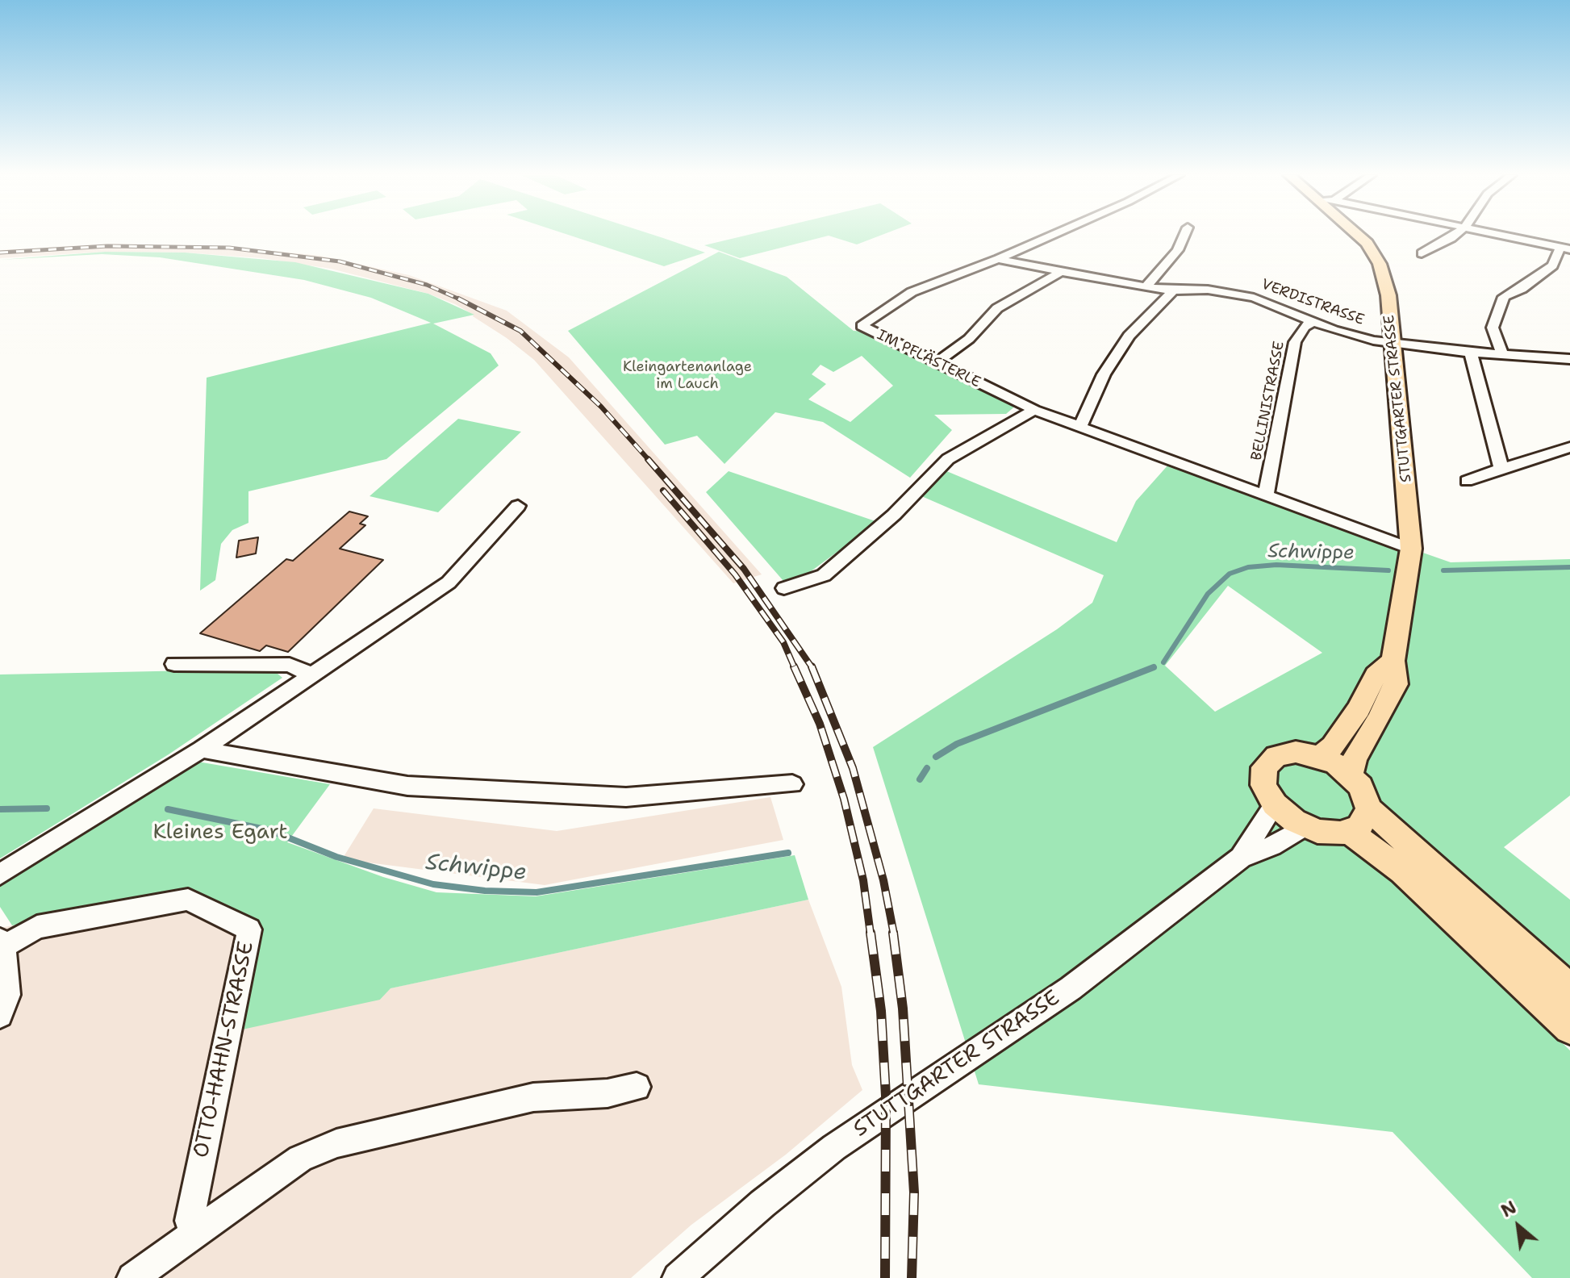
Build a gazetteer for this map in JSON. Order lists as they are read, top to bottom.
{
  "streets": {
    "main road": ["STUTTGARTER STRASSE"],
    "street": [
      "VERDISTRASSE",
      "IM PFLÄSTERLE",
      "BELLINISTRASSE",
      "OTTO-HAHN-STRASSE"
    ]
  },
  "crossings": [
    ["VERDISTRASSE", "IM PFLÄSTERLE"],
    ["VERDISTRASSE", "STUTTGARTER STRASSE"],
    ["VERDISTRASSE", "BELLINISTRASSE"],
    ["IM PFLÄSTERLE", "STUTTGARTER STRASSE"],
    ["IM PFLÄSTERLE", "BELLINISTRASSE"]
  ],
  "water": ["Schwippe"],
  "parks": ["Kleingartenanlage im Lauch", "Kleines Egart"],
  "north": "top left"
}
